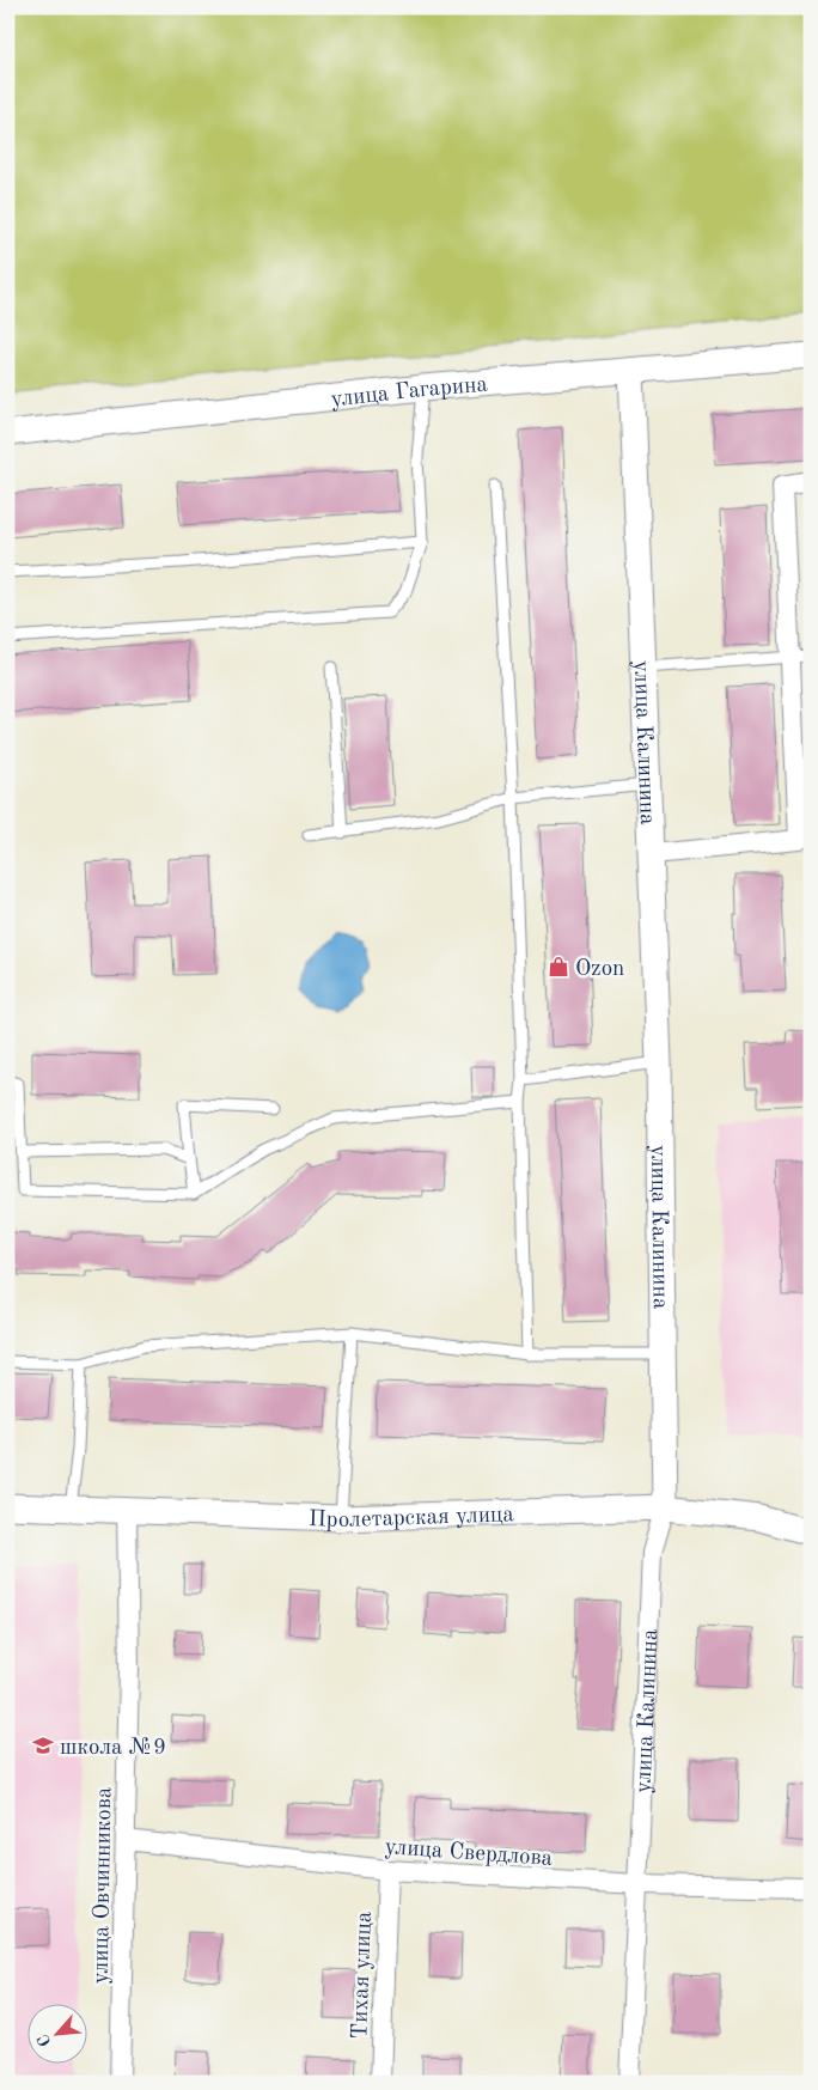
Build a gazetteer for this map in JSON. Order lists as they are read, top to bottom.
{
  "streets": {
    "street": [
      "улица Гагарина",
      "улица Калинина",
      "Пролетарская улица",
      "улица Свердлова",
      "улица Овчинникова",
      "Тихая улица"
    ]
  },
  "crossings": [
    ["улица Гагарина", "улица Калинина"],
    ["улица Калинина", "Пролетарская улица"],
    ["улица Калинина", "улица Свердлова"],
    ["Пролетарская улица", "улица Овчинникова"],
    ["улица Свердлова", "улица Овчинникова"],
    ["улица Свердлова", "Тихая улица"]
  ],
  "places": {
    "shop": ["Ozon"],
    "school or university": ["школа №9"]
  },
  "north": "bottom left"
}
